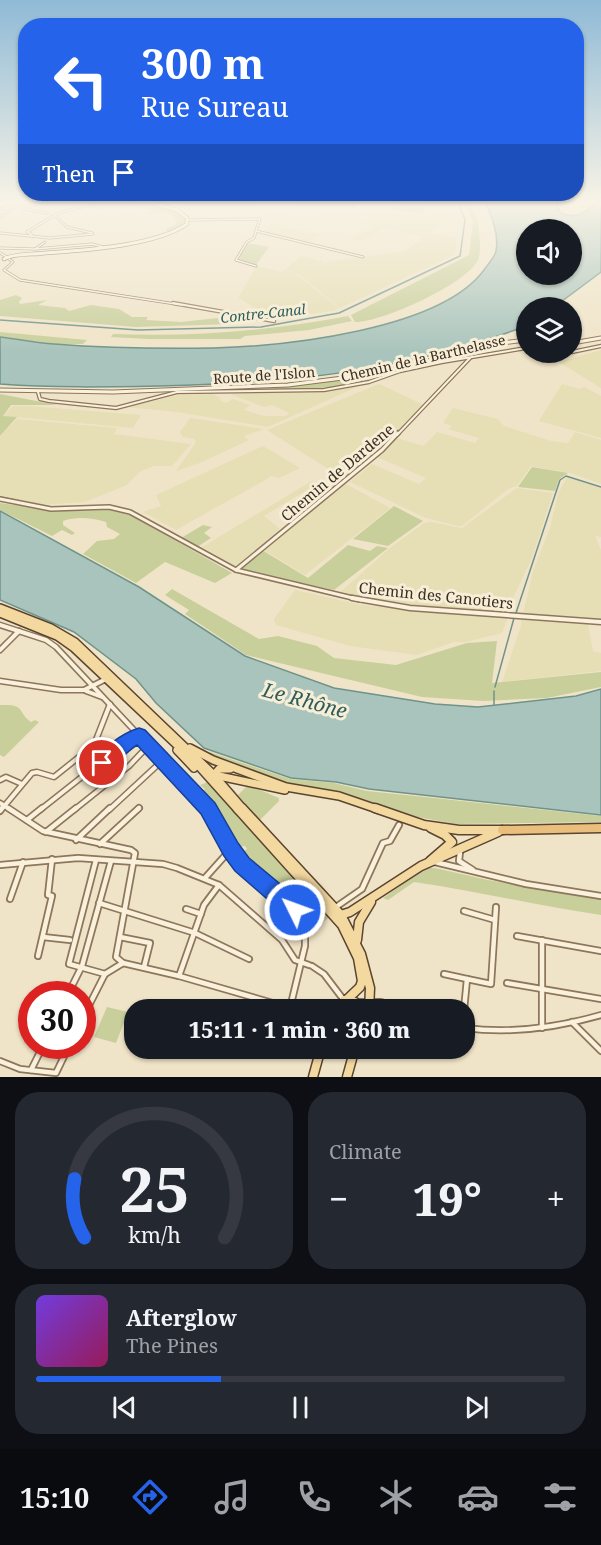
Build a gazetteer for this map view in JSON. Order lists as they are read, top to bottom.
{
  "streets": {
    "street": [
      "Chemin de la Barthelasse",
      "Route de l'Islon",
      "Chemin de Dardene",
      "Chemin des Canotiers"
    ]
  },
  "crossings": [
    ["Chemin de la Barthelasse", "Route de l'Islon"],
    ["Chemin de la Barthelasse", "Chemin de Dardene"],
    ["Chemin de Dardene", "Chemin des Canotiers"]
  ],
  "water": ["Contre-Canal", "Le Rhône"],
  "page": {
    "turn": ["300 m", "Rue Sureau"],
    "then": "Then",
    "limit": "30",
    "trip": "15:11 · 1 min · 360 m",
    "tile": "Climate",
    "heat": ["−", "19°", "+"],
    "song": ["Afterglow", "The Pines"],
    "tabs": "15:10",
    "gauge": ["25", "km/h"]
  }
}
